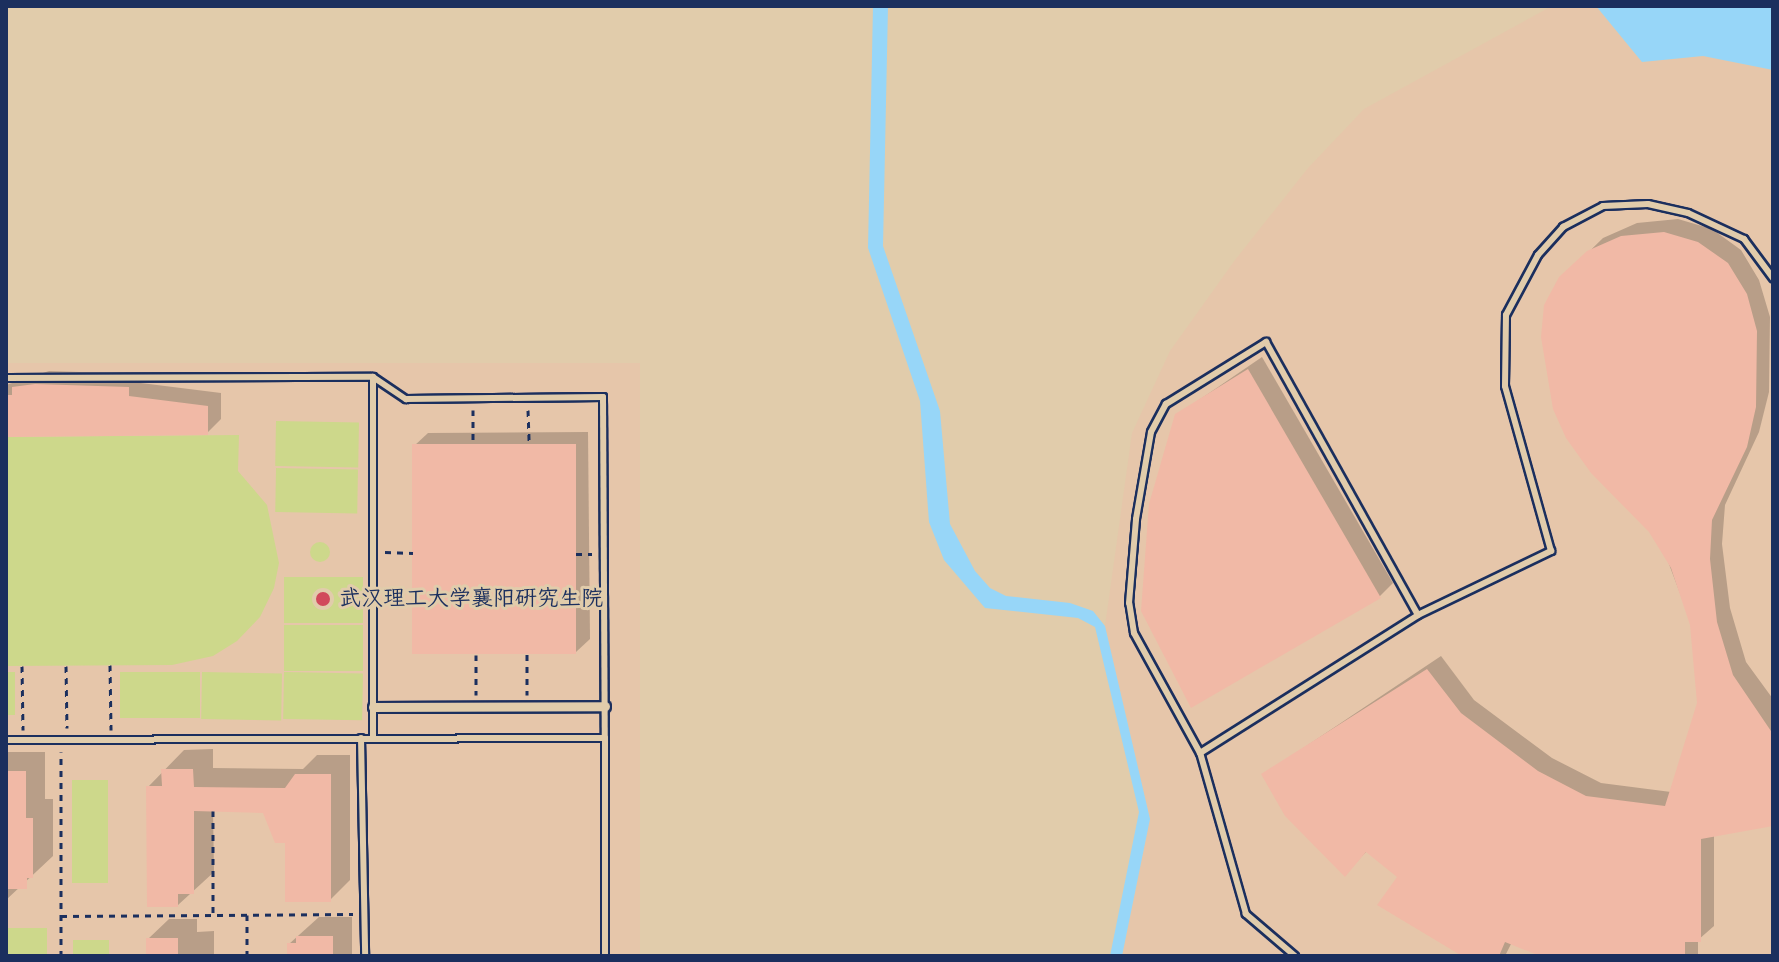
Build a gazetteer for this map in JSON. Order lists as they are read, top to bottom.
{
  "places": ["武汉理工大学襄阳研究生院"]
}
